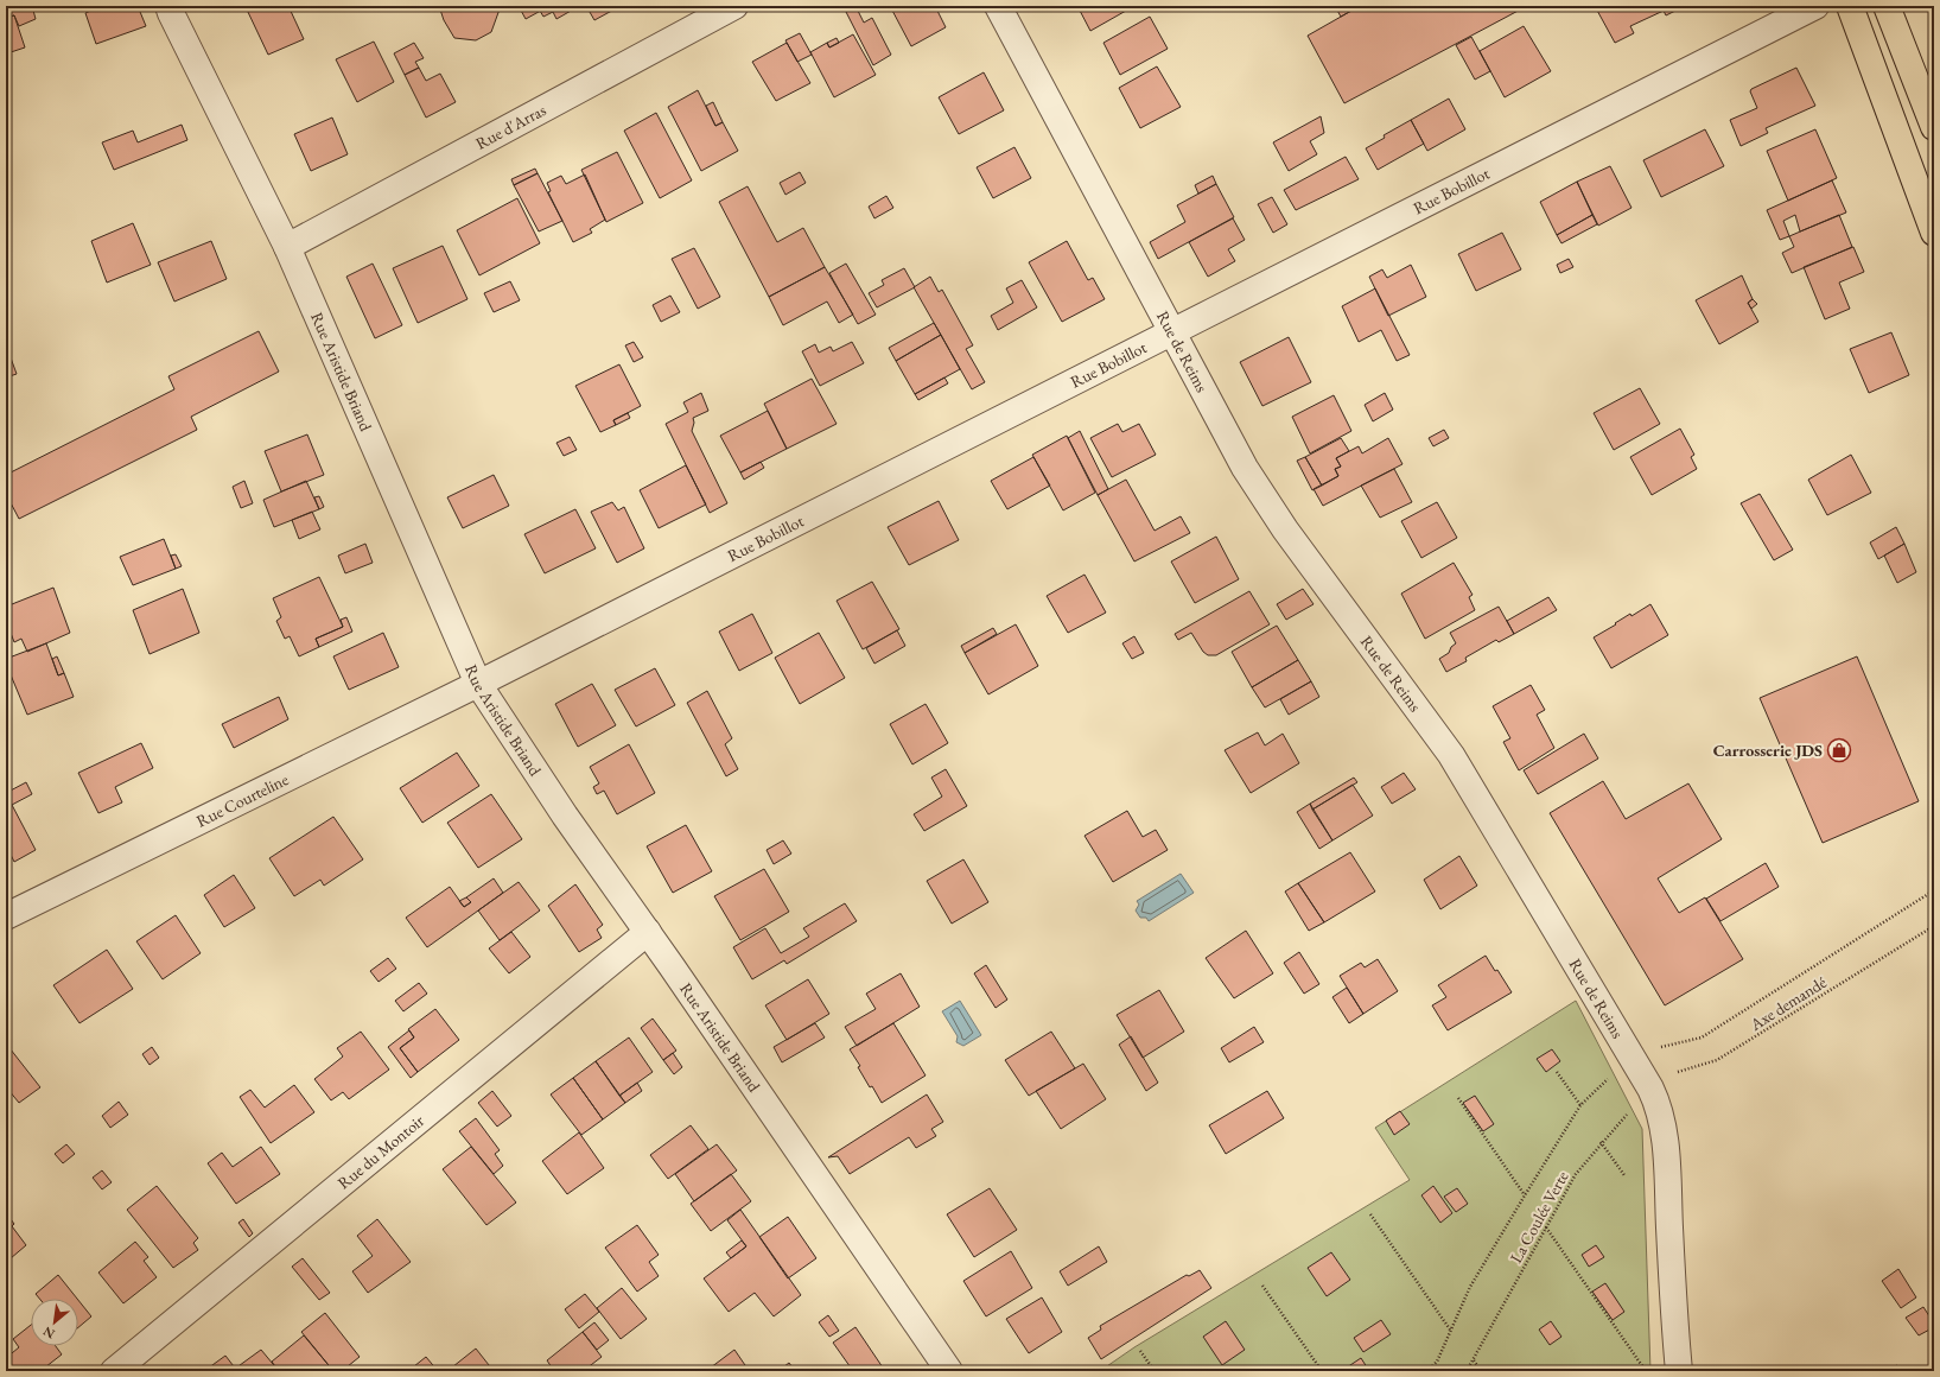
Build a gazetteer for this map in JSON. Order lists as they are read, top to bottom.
{
  "streets": {
    "street": [
      "Rue d'Arras",
      "Rue Bobillot",
      "Rue de Reims",
      "Rue Aristide Briand",
      "Rue Courteline",
      "Rue du Montoir"
    ],
    "path": ["Axe demandé", "La Coulée Verte"]
  },
  "crossings": [
    ["Rue d'Arras", "Rue Aristide Briand"],
    ["Rue Bobillot", "Rue de Reims"],
    ["Rue Bobillot", "Rue Aristide Briand"],
    ["Rue Bobillot", "Rue Courteline"],
    ["Rue de Reims", "Axe demandé"],
    ["Rue de Reims", "La Coulée Verte"],
    ["Rue Aristide Briand", "Rue Courteline"],
    ["Rue Aristide Briand", "Rue du Montoir"],
    ["Axe demandé", "La Coulée Verte"]
  ],
  "places": {
    "shop": ["Carrosserie JDS"]
  },
  "north": "bottom left"
}
